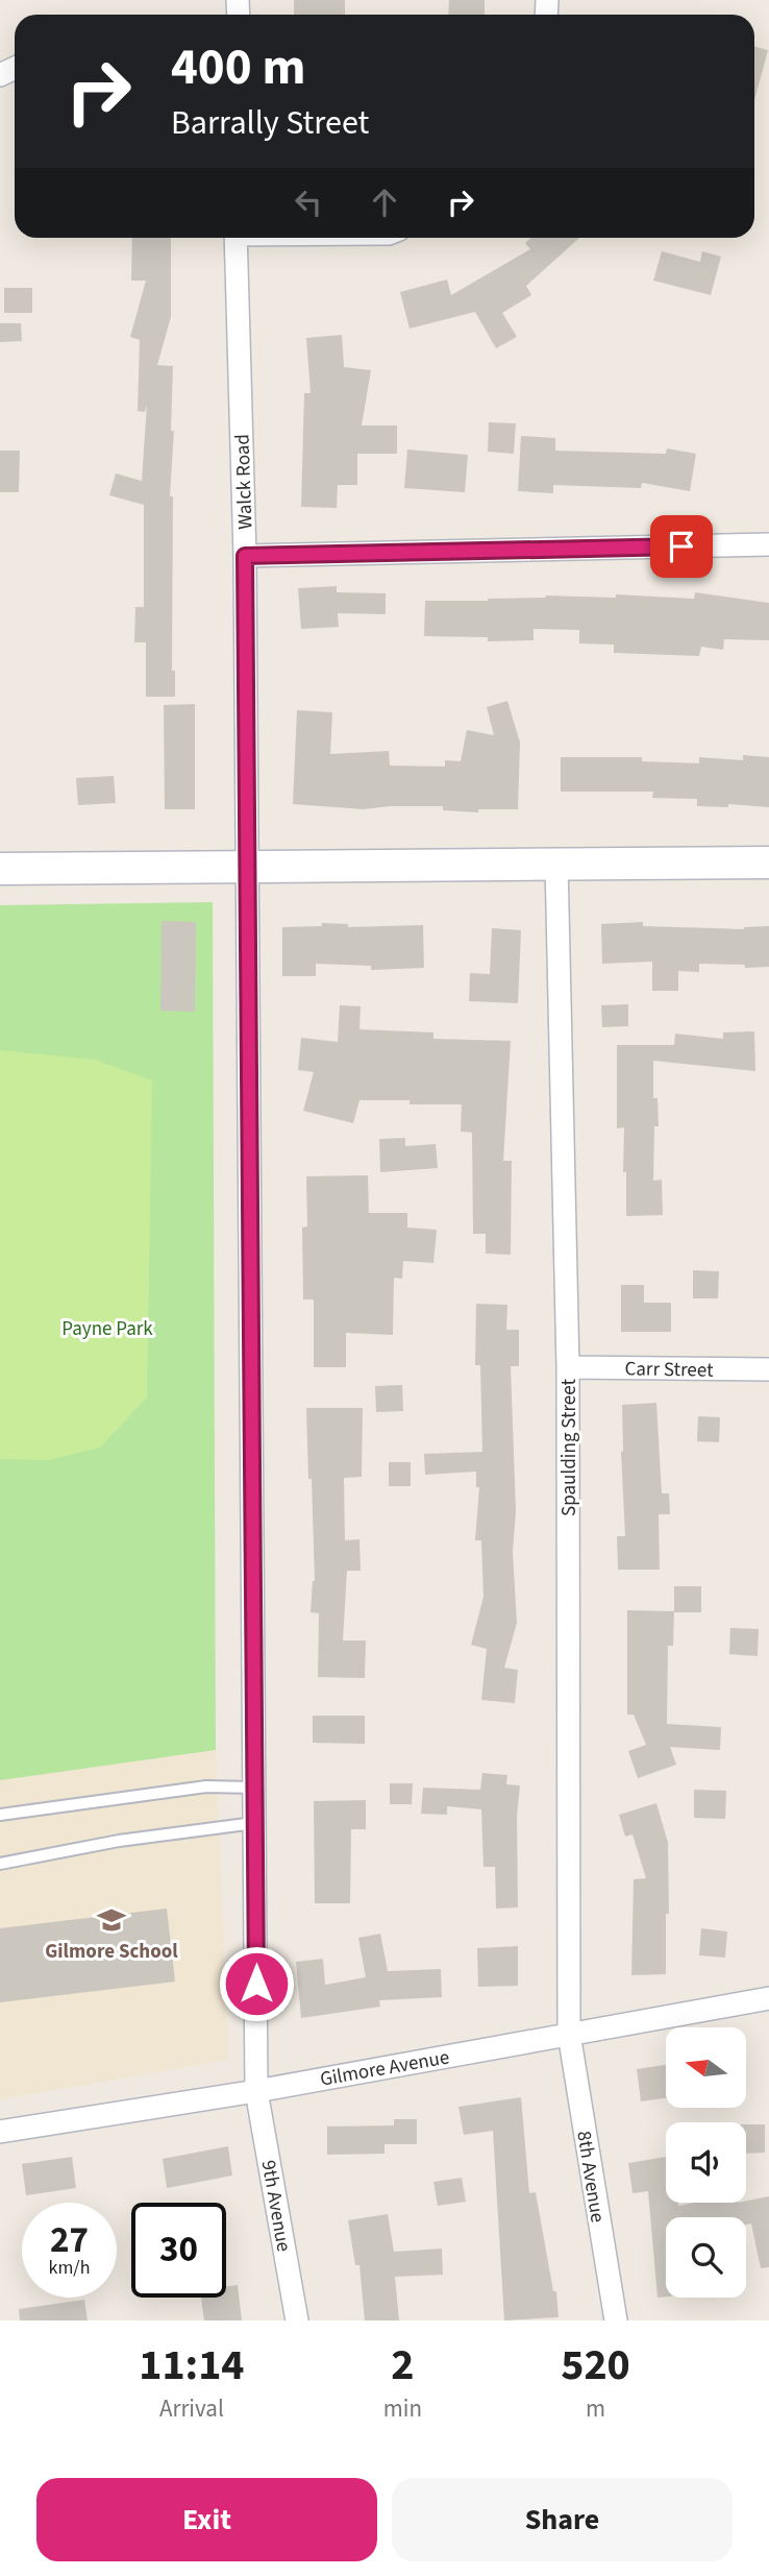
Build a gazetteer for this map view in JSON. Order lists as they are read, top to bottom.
{
  "streets": {
    "street": [
      "Walck Road",
      "Carr Street",
      "Spaulding Street",
      "Gilmore Avenue",
      "8th Avenue",
      "9th Avenue"
    ]
  },
  "crossings": [
    ["Walck Road", "Gilmore Avenue"],
    ["Walck Road", "9th Avenue"],
    ["Carr Street", "Spaulding Street"],
    ["Spaulding Street", "Gilmore Avenue"],
    ["Spaulding Street", "8th Avenue"],
    ["Gilmore Avenue", "8th Avenue"],
    ["Gilmore Avenue", "9th Avenue"]
  ],
  "parks": ["Payne Park"],
  "places": {
    "school or university": ["Gilmore School"]
  },
  "north": "left",
  "page": {
    "turn": ["400 m", "Barrally Street"],
    "speed": "27 km/h",
    "limit": "30",
    "eta": [
      "11:14",
      "Arrival",
      "2",
      "min",
      "520",
      "m"
    ],
    "buttons": ["Exit", "Share"]
  }
}
